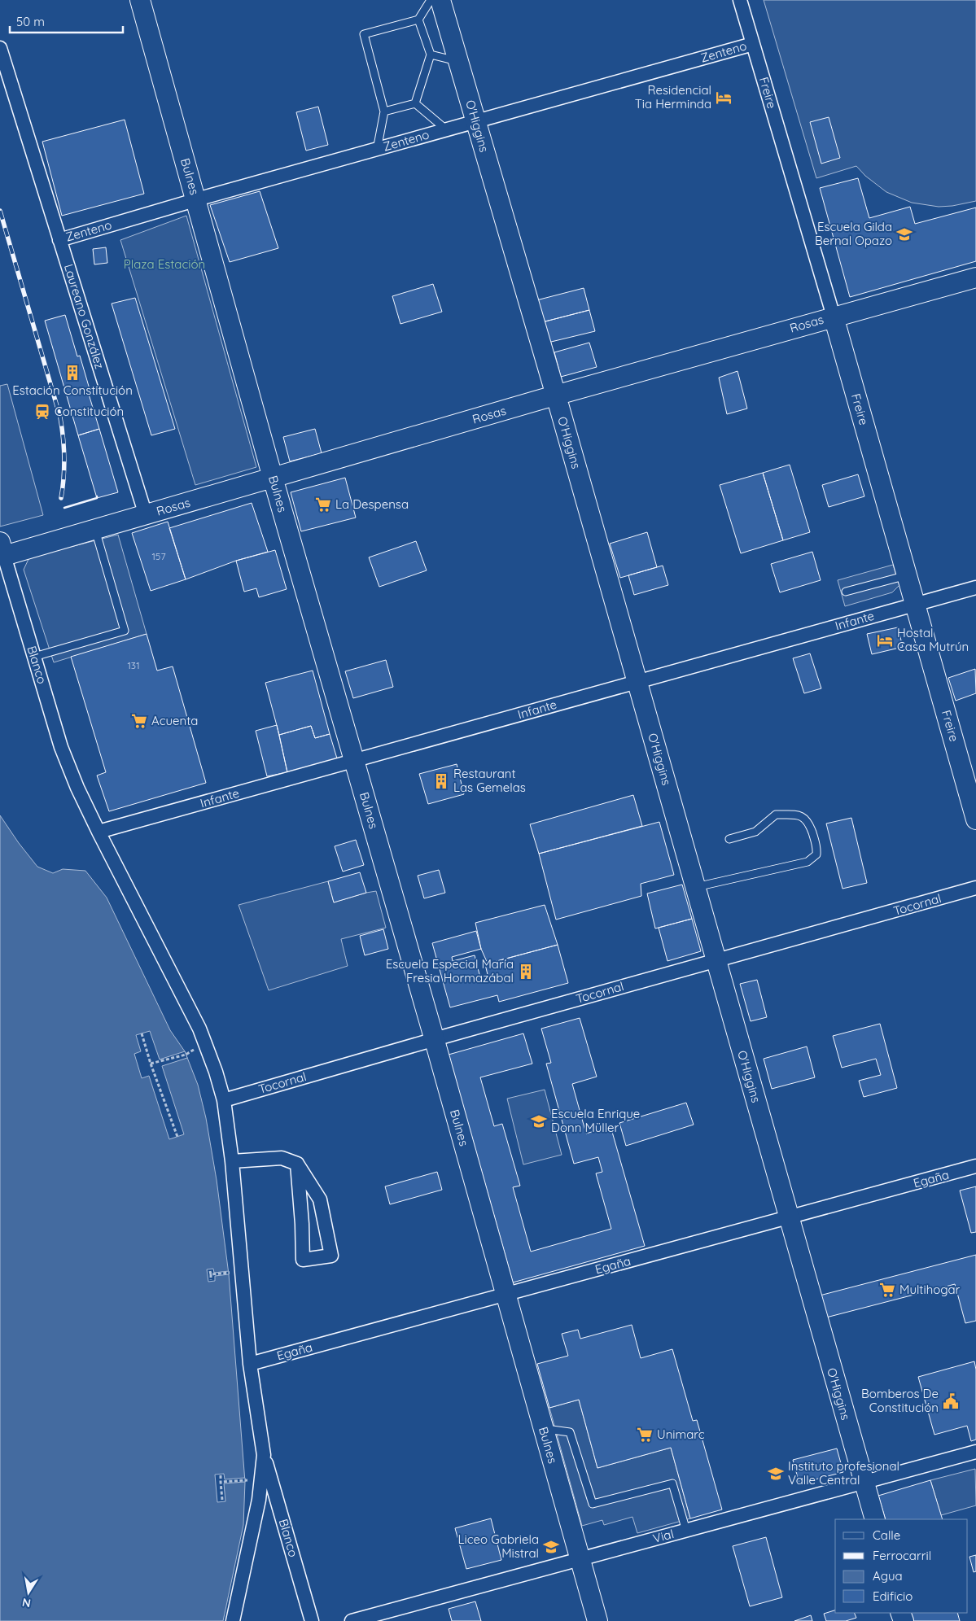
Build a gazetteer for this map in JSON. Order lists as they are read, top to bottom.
{
  "streets": {
    "main road": [
      "Freire",
      "O'Higgins",
      "Bulnes",
      "Rosas"
    ],
    "street": [
      "Zenteno",
      "Laureano González",
      "Infante",
      "Blanco",
      "Tocornal",
      "Egaña",
      "Vial"
    ]
  },
  "crossings": [
    ["Zenteno", "Freire"],
    ["Zenteno", "O'Higgins"],
    ["Zenteno", "Bulnes"],
    ["Zenteno", "Laureano González"],
    ["Freire", "Rosas"],
    ["Freire", "Infante"],
    ["O'Higgins", "Rosas"],
    ["O'Higgins", "Infante"],
    ["O'Higgins", "Tocornal"],
    ["O'Higgins", "Egaña"],
    ["O'Higgins", "Vial"],
    ["Bulnes", "Rosas"],
    ["Bulnes", "Infante"],
    ["Bulnes", "Tocornal"],
    ["Bulnes", "Egaña"],
    ["Bulnes", "Vial"],
    ["Laureano González", "Rosas"],
    ["Rosas", "Blanco"],
    ["Infante", "Blanco"],
    ["Blanco", "Tocornal"],
    ["Blanco", "Egaña"]
  ],
  "parks": ["Plaza Estación"],
  "places": {
    "hotel": ["Residencial Tia Herminda", "Hostal Casa Mutrún"],
    "school or university": [
      "Escuela Gilda Bernal Opazo",
      "Escuela Enrique Donn Müller",
      "Instituto profesional Valle Central",
      "Liceo Gabriela Mistral"
    ],
    "building": ["Estación Constitución", "Restaurant Las Gemelas", "Escuela Especial María Fresia Hormazábal"],
    "station": ["Constitución"],
    "supermarket": [
      "La Despensa",
      "Acuenta",
      "Multihogar",
      "Unimarc"
    ],
    "public building": ["Bomberos De Constitución"]
  },
  "house_numbers": ["157", "131"],
  "legend": [
    "Calle",
    "Ferrocarril",
    "Agua",
    "Edificio"
  ],
  "scale_bar": "50 m",
  "north": "bottom"
}
